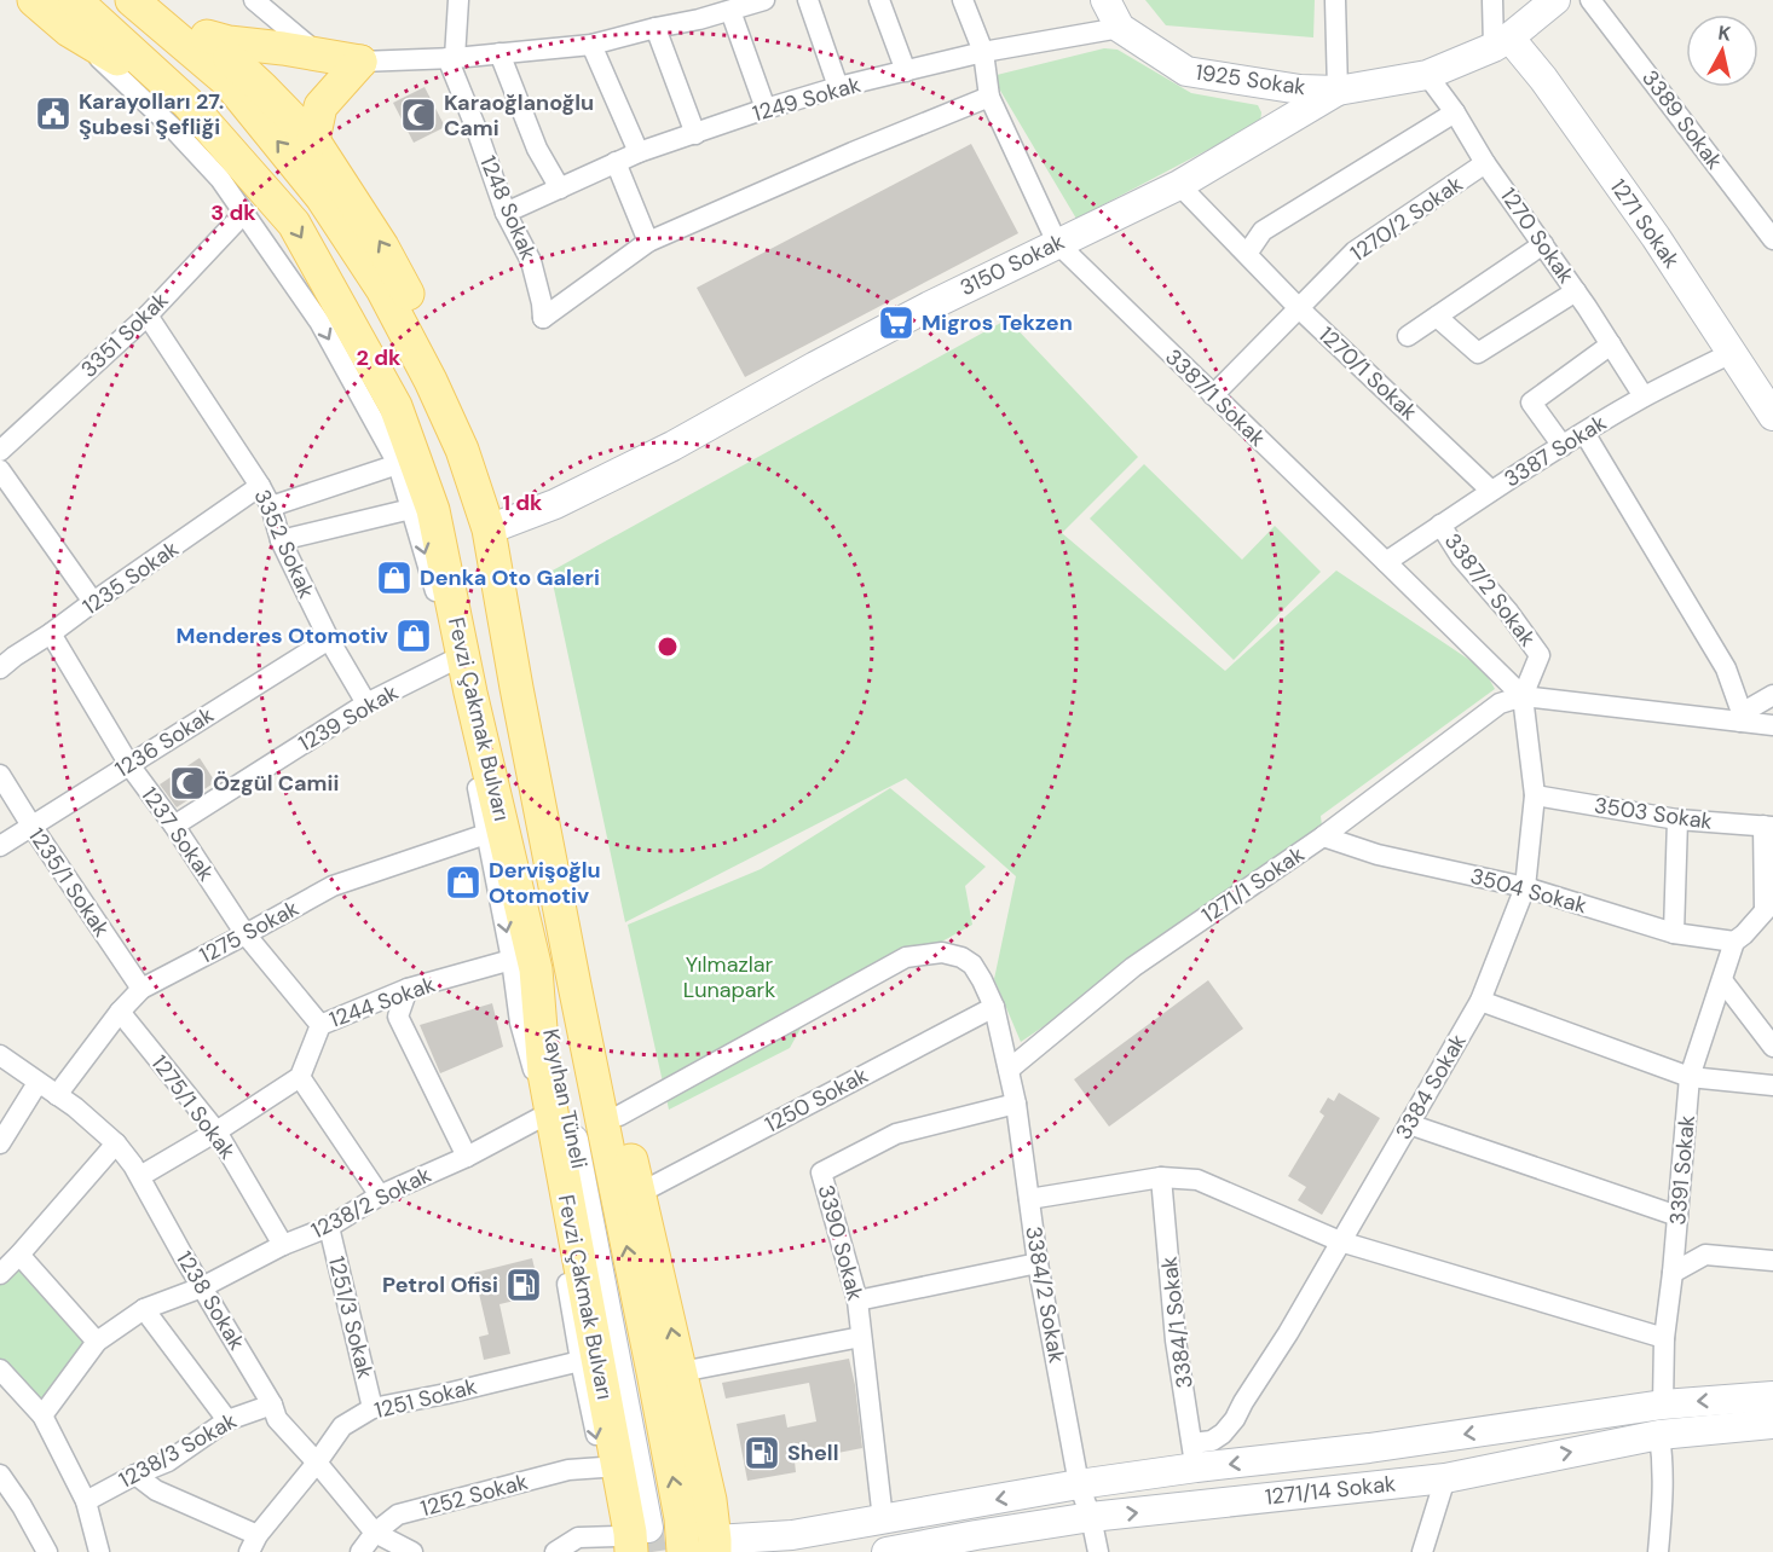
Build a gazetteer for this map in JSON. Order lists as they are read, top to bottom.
{
  "streets": {
    "main road": ["Fevzi Çakmak Bulvarı"],
    "street": [
      "1925 Sokak",
      "1249 Sokak",
      "3389 Sokak",
      "1248 Sokak",
      "1270/2 Sokak",
      "1271 Sokak",
      "1270 Sokak",
      "3150 Sokak",
      "3351 Sokak",
      "1270/1 Sokak",
      "3387/1 Sokak",
      "3387 Sokak",
      "3352 Sokak",
      "1235 Sokak",
      "3387/2 Sokak",
      "1239 Sokak",
      "1236 Sokak",
      "3503 Sokak",
      "1237 Sokak",
      "1235/1 Sokak",
      "1271/1 Sokak",
      "3504 Sokak",
      "1275 Sokak",
      "1244 Sokak",
      "3384 Sokak",
      "1250 Sokak",
      "1275/1 Sokak",
      "3391 Sokak",
      "1238/2 Sokak",
      "3390 Sokak",
      "3384/2 Sokak",
      "1238 Sokak",
      "1251/3 Sokak",
      "3384/1 Sokak",
      "1251 Sokak",
      "1238/3 Sokak",
      "1271/14 Sokak",
      "1252 Sokak"
    ]
  },
  "crossings": [
    ["1925 Sokak", "1249 Sokak"],
    ["1925 Sokak", "3150 Sokak"],
    ["1249 Sokak", "1248 Sokak"],
    ["1249 Sokak", "3387/1 Sokak"],
    ["1270/2 Sokak", "1270 Sokak"],
    ["1270/2 Sokak", "1270/1 Sokak"],
    ["1270/2 Sokak", "3387/1 Sokak"],
    ["1271 Sokak", "3387 Sokak"],
    ["1270 Sokak", "3387 Sokak"],
    ["3150 Sokak", "1270/1 Sokak"],
    ["3150 Sokak", "3387/1 Sokak"],
    ["3150 Sokak", "Fevzi Çakmak Bulvarı"],
    ["3351 Sokak", "3352 Sokak"],
    ["1270/1 Sokak", "3387 Sokak"],
    ["3387/1 Sokak", "3387 Sokak"],
    ["3387/1 Sokak", "3387/2 Sokak"],
    ["3387/1 Sokak", "1271/1 Sokak"],
    ["3387/1 Sokak", "3384 Sokak"],
    ["3387 Sokak", "3387/2 Sokak"],
    ["3352 Sokak", "1235 Sokak"],
    ["3352 Sokak", "1239 Sokak"],
    ["3352 Sokak", "1236 Sokak"],
    ["1235 Sokak", "1237 Sokak"],
    ["3387/2 Sokak", "1271/1 Sokak"],
    ["3387/2 Sokak", "3384 Sokak"],
    ["1239 Sokak", "1237 Sokak"],
    ["Fevzi Çakmak Bulvarı", "1244 Sokak"],
    ["1236 Sokak", "1237 Sokak"],
    ["1236 Sokak", "1235/1 Sokak"],
    ["3503 Sokak", "3384 Sokak"],
    ["1237 Sokak", "1275 Sokak"],
    ["1237 Sokak", "1244 Sokak"],
    ["1235/1 Sokak", "1275 Sokak"],
    ["1271/1 Sokak", "3504 Sokak"],
    ["1271/1 Sokak", "3384 Sokak"],
    ["1271/1 Sokak", "3384/2 Sokak"],
    ["3504 Sokak", "3384 Sokak"],
    ["3504 Sokak", "3391 Sokak"],
    ["1275 Sokak", "1275/1 Sokak"],
    ["1275 Sokak", "1238 Sokak"],
    ["3384 Sokak", "3384/1 Sokak"],
    ["1250 Sokak", "3384/2 Sokak"],
    ["1275/1 Sokak", "1238/2 Sokak"],
    ["1238/2 Sokak", "1238 Sokak"],
    ["1238/2 Sokak", "1251/3 Sokak"],
    ["3390 Sokak", "3384/2 Sokak"],
    ["3384/2 Sokak", "1271/14 Sokak"],
    ["1238 Sokak", "1251 Sokak"],
    ["1238 Sokak", "1238/3 Sokak"],
    ["1238 Sokak", "1252 Sokak"],
    ["1251/3 Sokak", "1251 Sokak"]
  ],
  "parks": ["Yılmazlar Lunapark"],
  "places": {
    "public building": ["Karayolları 27. Şubesi Şefliği"],
    "mosque": ["Karaoğlanoğlu Cami", "Özgül Camii"],
    "supermarket": ["Migros Tekzen"],
    "shop": ["Denka Oto Galeri", "Menderes Otomotiv", "Dervişoğlu Otomotiv"],
    "fuel station": ["Petrol Ofisi", "Shell"]
  },
  "north": "top",
  "rings": ["3 dk", "2 dk", "1 dk"]
}
